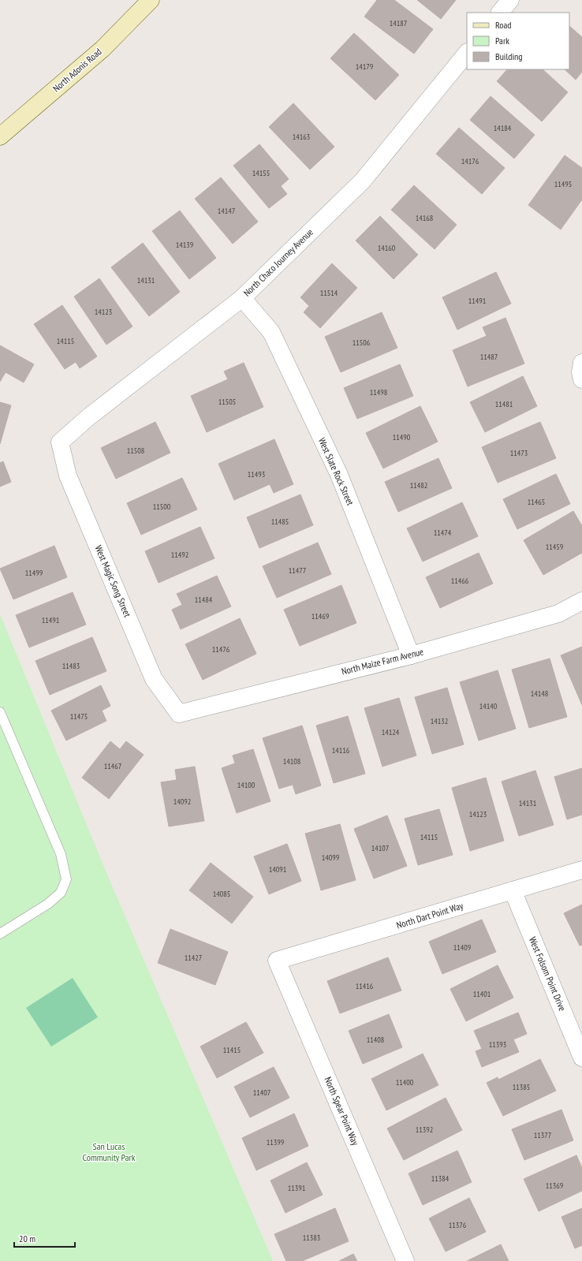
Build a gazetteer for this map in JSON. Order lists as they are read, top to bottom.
{
  "streets": {
    "street": [
      "North Adonis Road",
      "North Chaco Journey Avenue",
      "West Slate Rock Street",
      "West Magic Song Street",
      "North Maize Farm Avenue",
      "North Dart Point Way",
      "West Folsom Point Drive",
      "North Spear Point Way"
    ]
  },
  "crossings": [
    ["North Chaco Journey Avenue", "West Slate Rock Street"],
    ["North Chaco Journey Avenue", "West Magic Song Street"],
    ["West Slate Rock Street", "North Maize Farm Avenue"],
    ["West Magic Song Street", "North Maize Farm Avenue"],
    ["North Dart Point Way", "West Folsom Point Drive"],
    ["North Dart Point Way", "North Spear Point Way"]
  ],
  "parks": ["San Lucas Community Park"],
  "house_numbers": [
    "14187",
    "14179",
    "14184",
    "14163",
    "14176",
    "14155",
    "11495",
    "14147",
    "14168",
    "14139",
    "14160",
    "14131",
    "11514",
    "11491",
    "14123",
    "14115",
    "11506",
    "11487",
    "11498",
    "11505",
    "11481",
    "11490",
    "11508",
    "11473",
    "11493",
    "11482",
    "11465",
    "11500",
    "11485",
    "11474",
    "11459",
    "11492",
    "11477",
    "11499",
    "11466",
    "11484",
    "11469",
    "11491",
    "11476",
    "11483",
    "14148",
    "14140",
    "11475",
    "14132",
    "14124",
    "14116",
    "14108",
    "11467",
    "14100",
    "14092",
    "14131",
    "14123",
    "14115",
    "14107",
    "14099",
    "14091",
    "14085",
    "11409",
    "11427",
    "11416",
    "11401",
    "11408",
    "11393",
    "11415",
    "11400",
    "11385",
    "11407",
    "11392",
    "11377",
    "11399",
    "11384",
    "11369",
    "11391",
    "11376",
    "11383"
  ],
  "legend": ["Road", "Park", "Building"],
  "scale_bar": "20 m"
}
